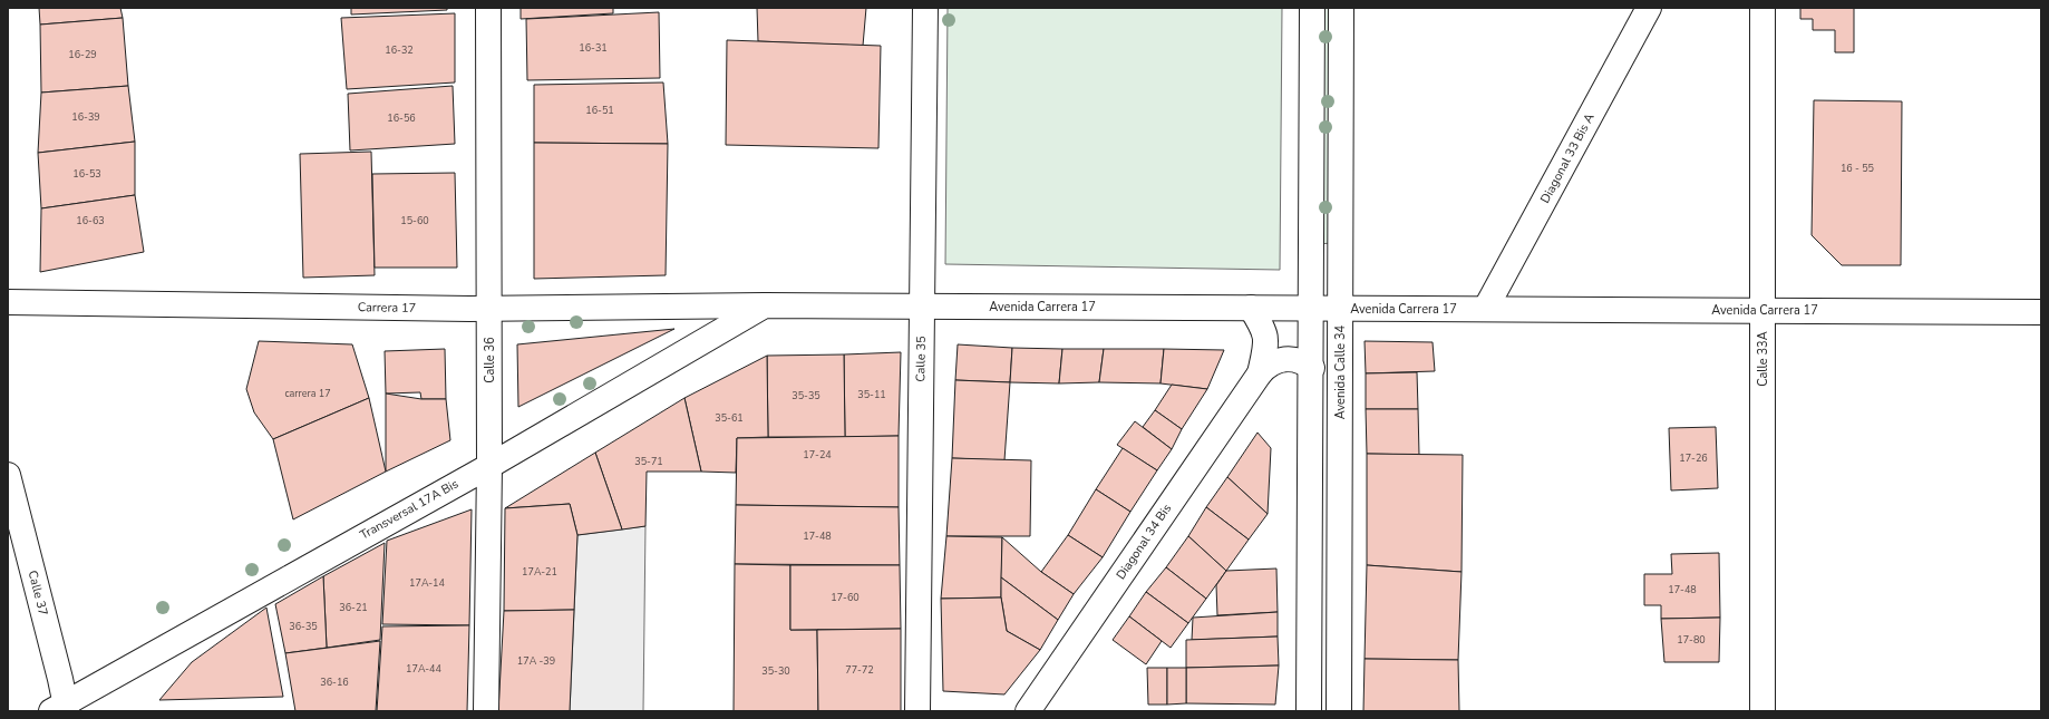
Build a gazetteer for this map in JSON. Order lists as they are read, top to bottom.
{
  "streets": {
    "street": [
      "Diagonal 33 Bis A",
      "Avenida Carrera 17",
      "Carrera 17",
      "Calle 35",
      "Calle 33A",
      "Calle 36",
      "Avenida Calle 34",
      "Transversal 17A Bis",
      "Diagonal 34 Bis",
      "Calle 37"
    ]
  },
  "crossings": [
    ["Diagonal 33 Bis A", "Avenida Carrera 17"],
    ["Avenida Carrera 17", "Carrera 17"],
    ["Avenida Carrera 17", "Calle 35"],
    ["Avenida Carrera 17", "Calle 33A"],
    ["Avenida Carrera 17", "Avenida Calle 34"],
    ["Avenida Carrera 17", "Transversal 17A Bis"],
    ["Avenida Carrera 17", "Diagonal 34 Bis"],
    ["Carrera 17", "Calle 36"],
    ["Carrera 17", "Transversal 17A Bis"],
    ["Calle 36", "Transversal 17A Bis"],
    ["Transversal 17A Bis", "Calle 37"]
  ],
  "house_numbers": [
    "16-31",
    "16-32",
    "16-29",
    "16-51",
    "16-39",
    "16-56",
    "16 - 55",
    "16-53",
    "16-63",
    "15-60",
    "carrera 17",
    "35-11",
    "35-35",
    "35-61",
    "17-24",
    "17-26",
    "35-71",
    "17-48",
    "17A-21",
    "17A-14",
    "17-48",
    "17-60",
    "36-21",
    "36-35",
    "17-80",
    "17A -39",
    "17A-44",
    "77-72",
    "35-30",
    "36-16"
  ]
}
